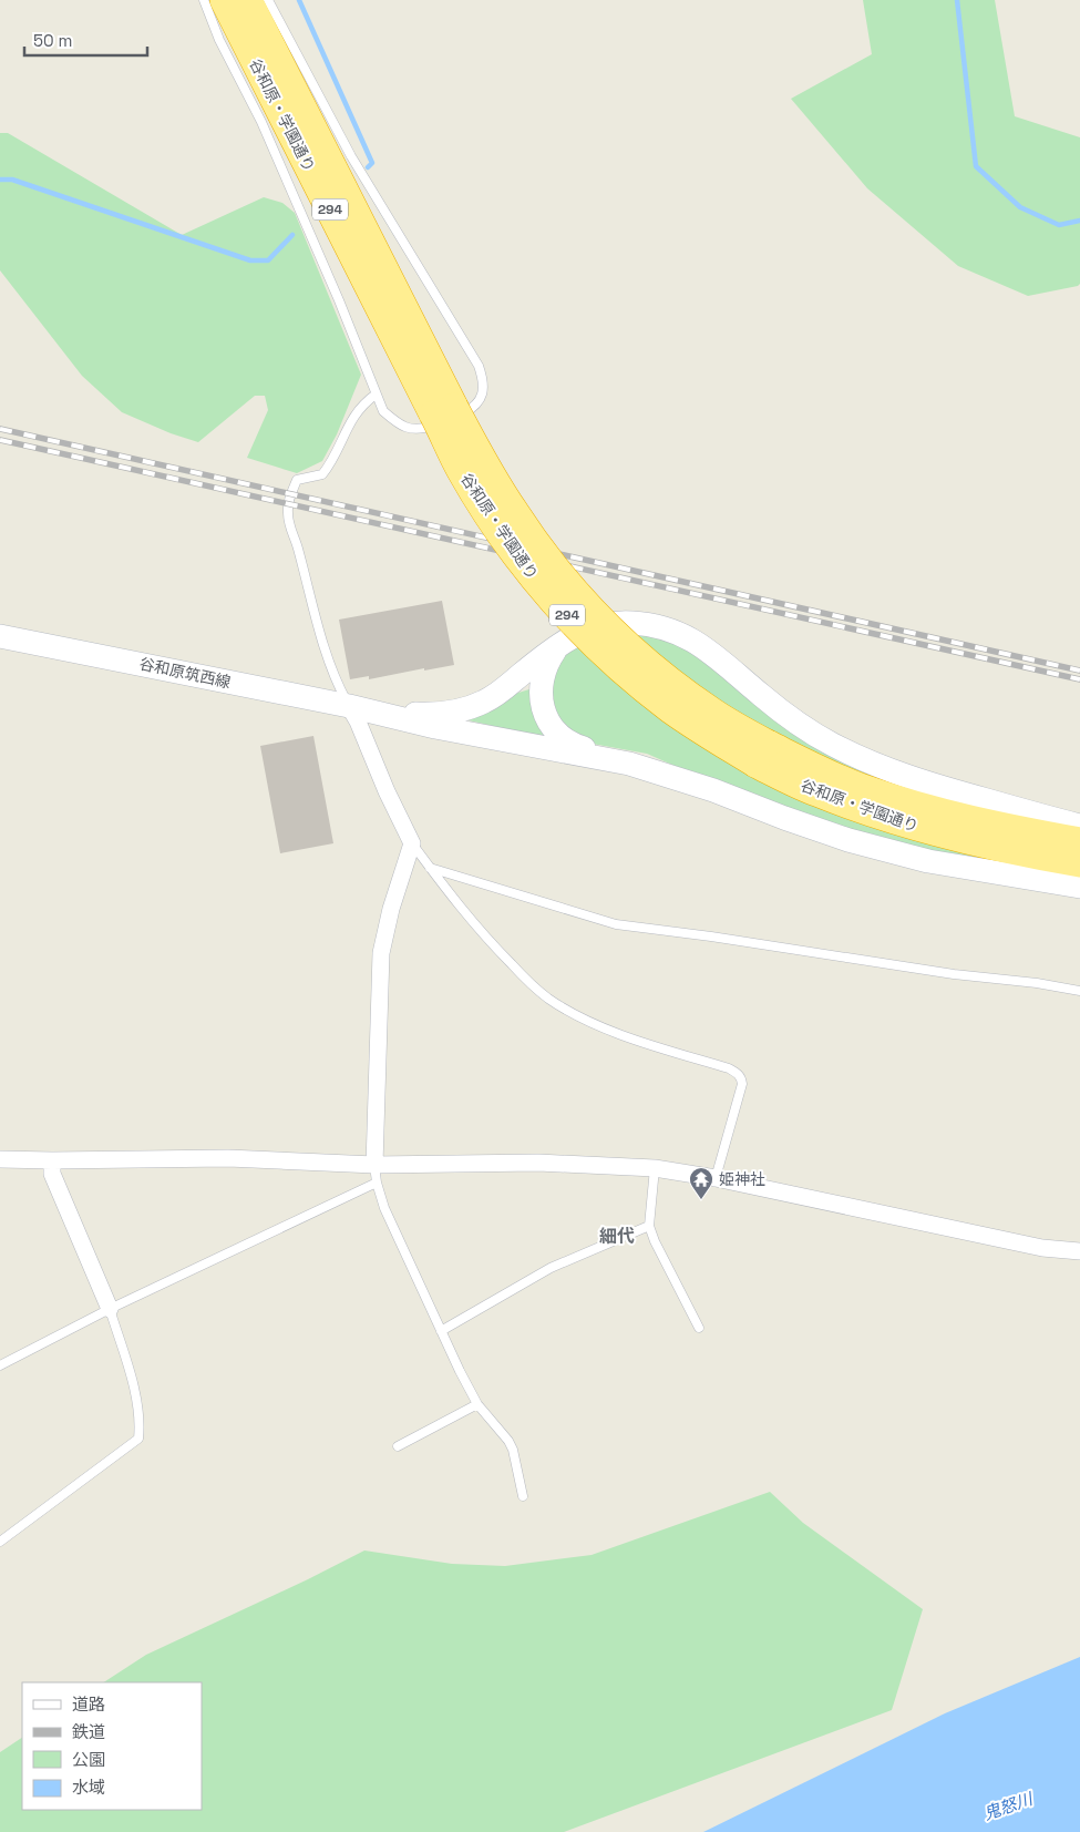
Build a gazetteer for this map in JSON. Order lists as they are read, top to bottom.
{
  "streets": {
    "highway": ["谷和原・学園通り", "294"],
    "main road": ["谷和原筑西線"]
  },
  "districts": ["細代"],
  "water": ["鬼怒川"],
  "places": {
    "temple": ["姫神社"]
  },
  "legend": [
    "道路",
    "鉄道",
    "公園",
    "水域"
  ],
  "scale_bar": "50 m"
}
